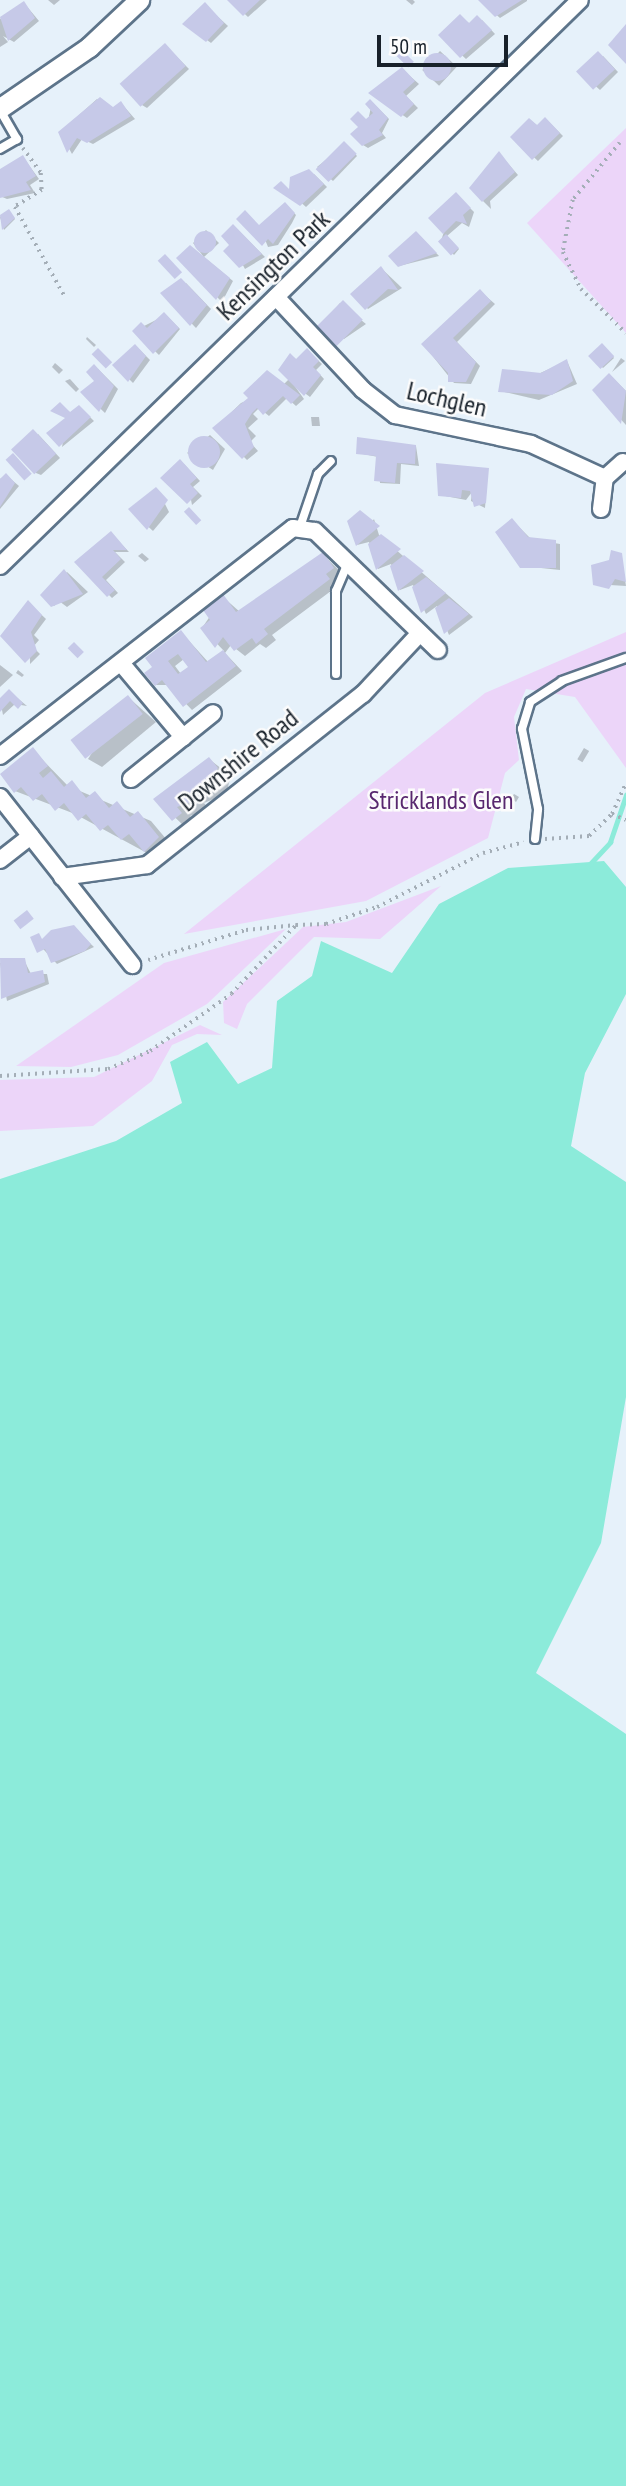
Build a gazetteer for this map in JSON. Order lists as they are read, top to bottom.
{
  "streets": {
    "street": ["Kensington Park", "Lochglen", "Downshire Road"]
  },
  "crossings": [
    ["Kensington Park", "Lochglen"]
  ],
  "parks": ["Stricklands Glen"],
  "scale_bar": "50 m"
}
